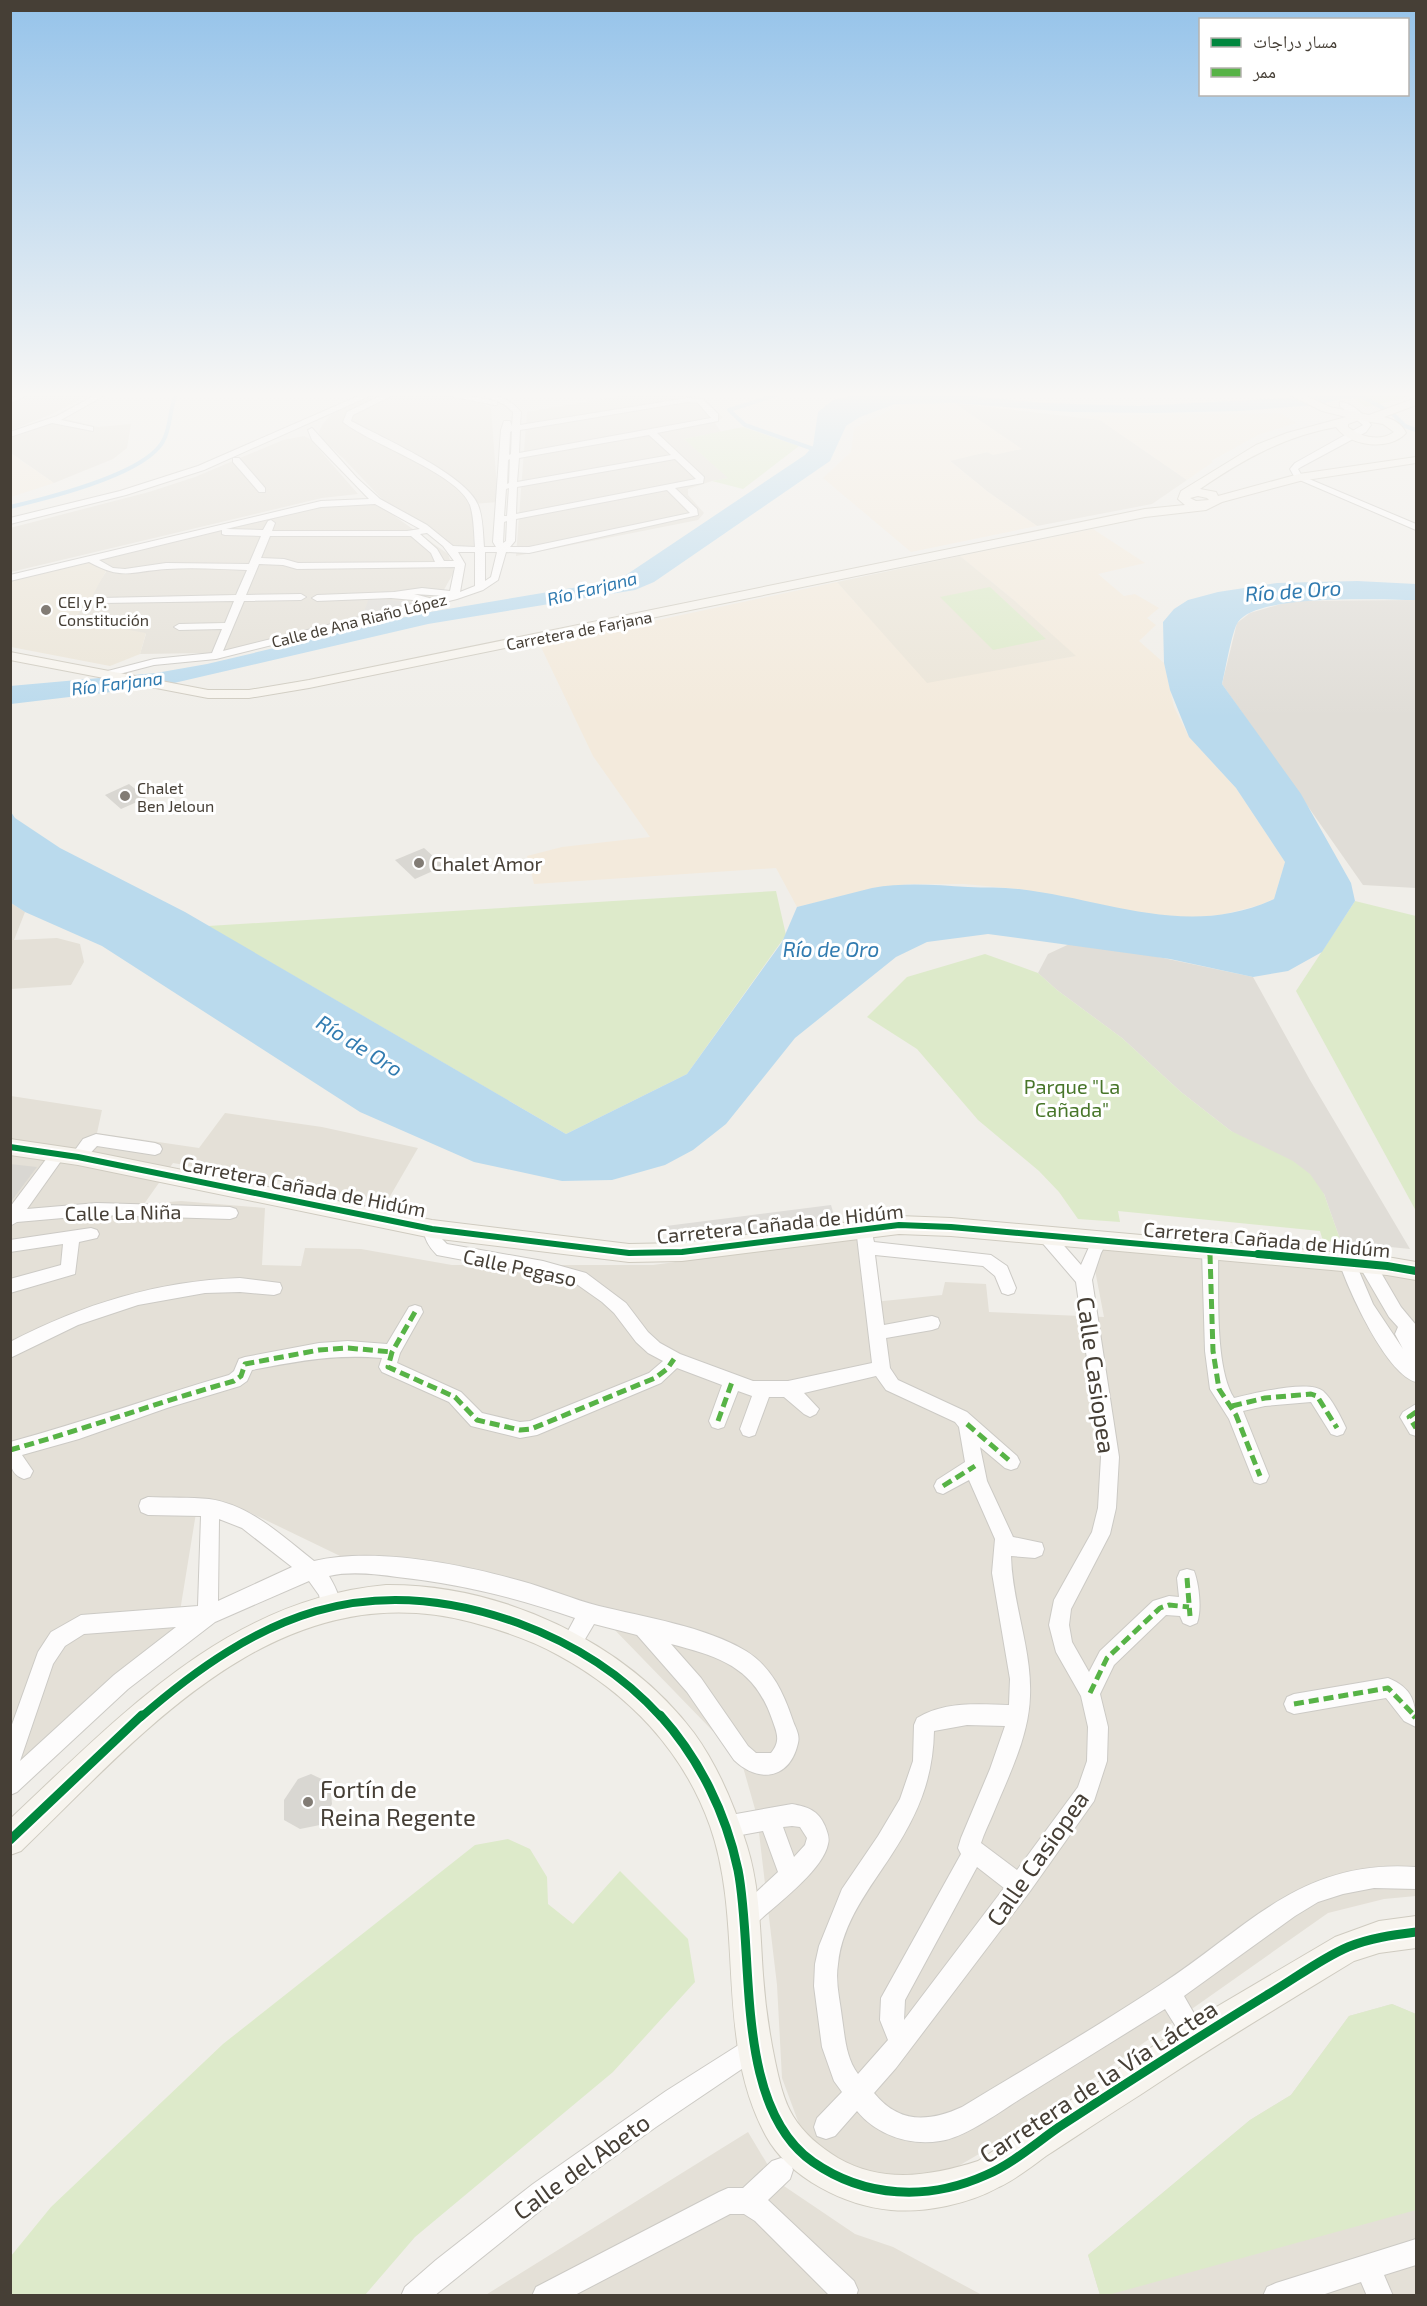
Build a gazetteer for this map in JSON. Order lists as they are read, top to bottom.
{
  "streets": {
    "main road": ["Carretera de Farjana", "Carretera Cañada de Hidúm", "Carretera de la Vía Láctea"],
    "street": [
      "Calle de Ana Riaño López",
      "Calle La Niña",
      "Calle Pegaso",
      "Calle Casiopea",
      "Calle del Abeto"
    ]
  },
  "crossings": [
    ["Calle de Ana Riaño López", "Carretera de Farjana"],
    ["Carretera Cañada de Hidúm", "Calle Pegaso"],
    ["Carretera Cañada de Hidúm", "Calle Casiopea"],
    ["Carretera de la Vía Láctea", "Calle del Abeto"]
  ],
  "water": ["Río Farjana", "Río de Oro"],
  "parks": ["Parque \"La Cañada\""],
  "places": [
    "CEI y P. Constitución",
    "Chalet Ben Jeloun",
    "Chalet Amor",
    "Fortín de Reina Regente"
  ],
  "legend": ["مسار دراجات", "ممر"]
}
